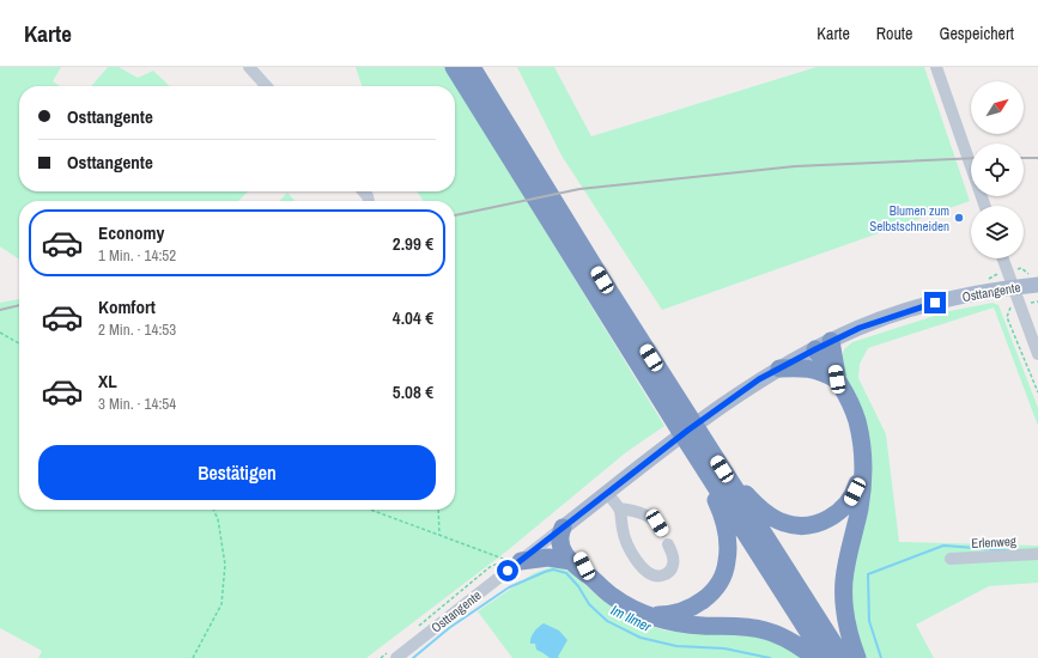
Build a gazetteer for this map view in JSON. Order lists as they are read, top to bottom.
{
  "streets": {
    "main road": ["Osttangente"],
    "street": ["Erlenweg"]
  },
  "water": ["Im Ilmer"],
  "places": ["Blumen zum Selbstschneiden"],
  "north": "top right",
  "page": {
    "header": "Karte",
    "nav": ["Karte", "Route", "Gespeichert"],
    "banner": ["Osttangente", "Osttangente"],
    "list": [
      {
        "name": "Economy",
        "note": "1 Min. · 14:52",
        "value": "2.99 €"
      },
      {
        "name": "Komfort",
        "note": "2 Min. · 14:53",
        "value": "4.04 €"
      },
      {
        "name": "XL",
        "note": "3 Min. · 14:54",
        "value": "5.08 €"
      }
    ],
    "buttons": "Bestätigen"
  }
}
